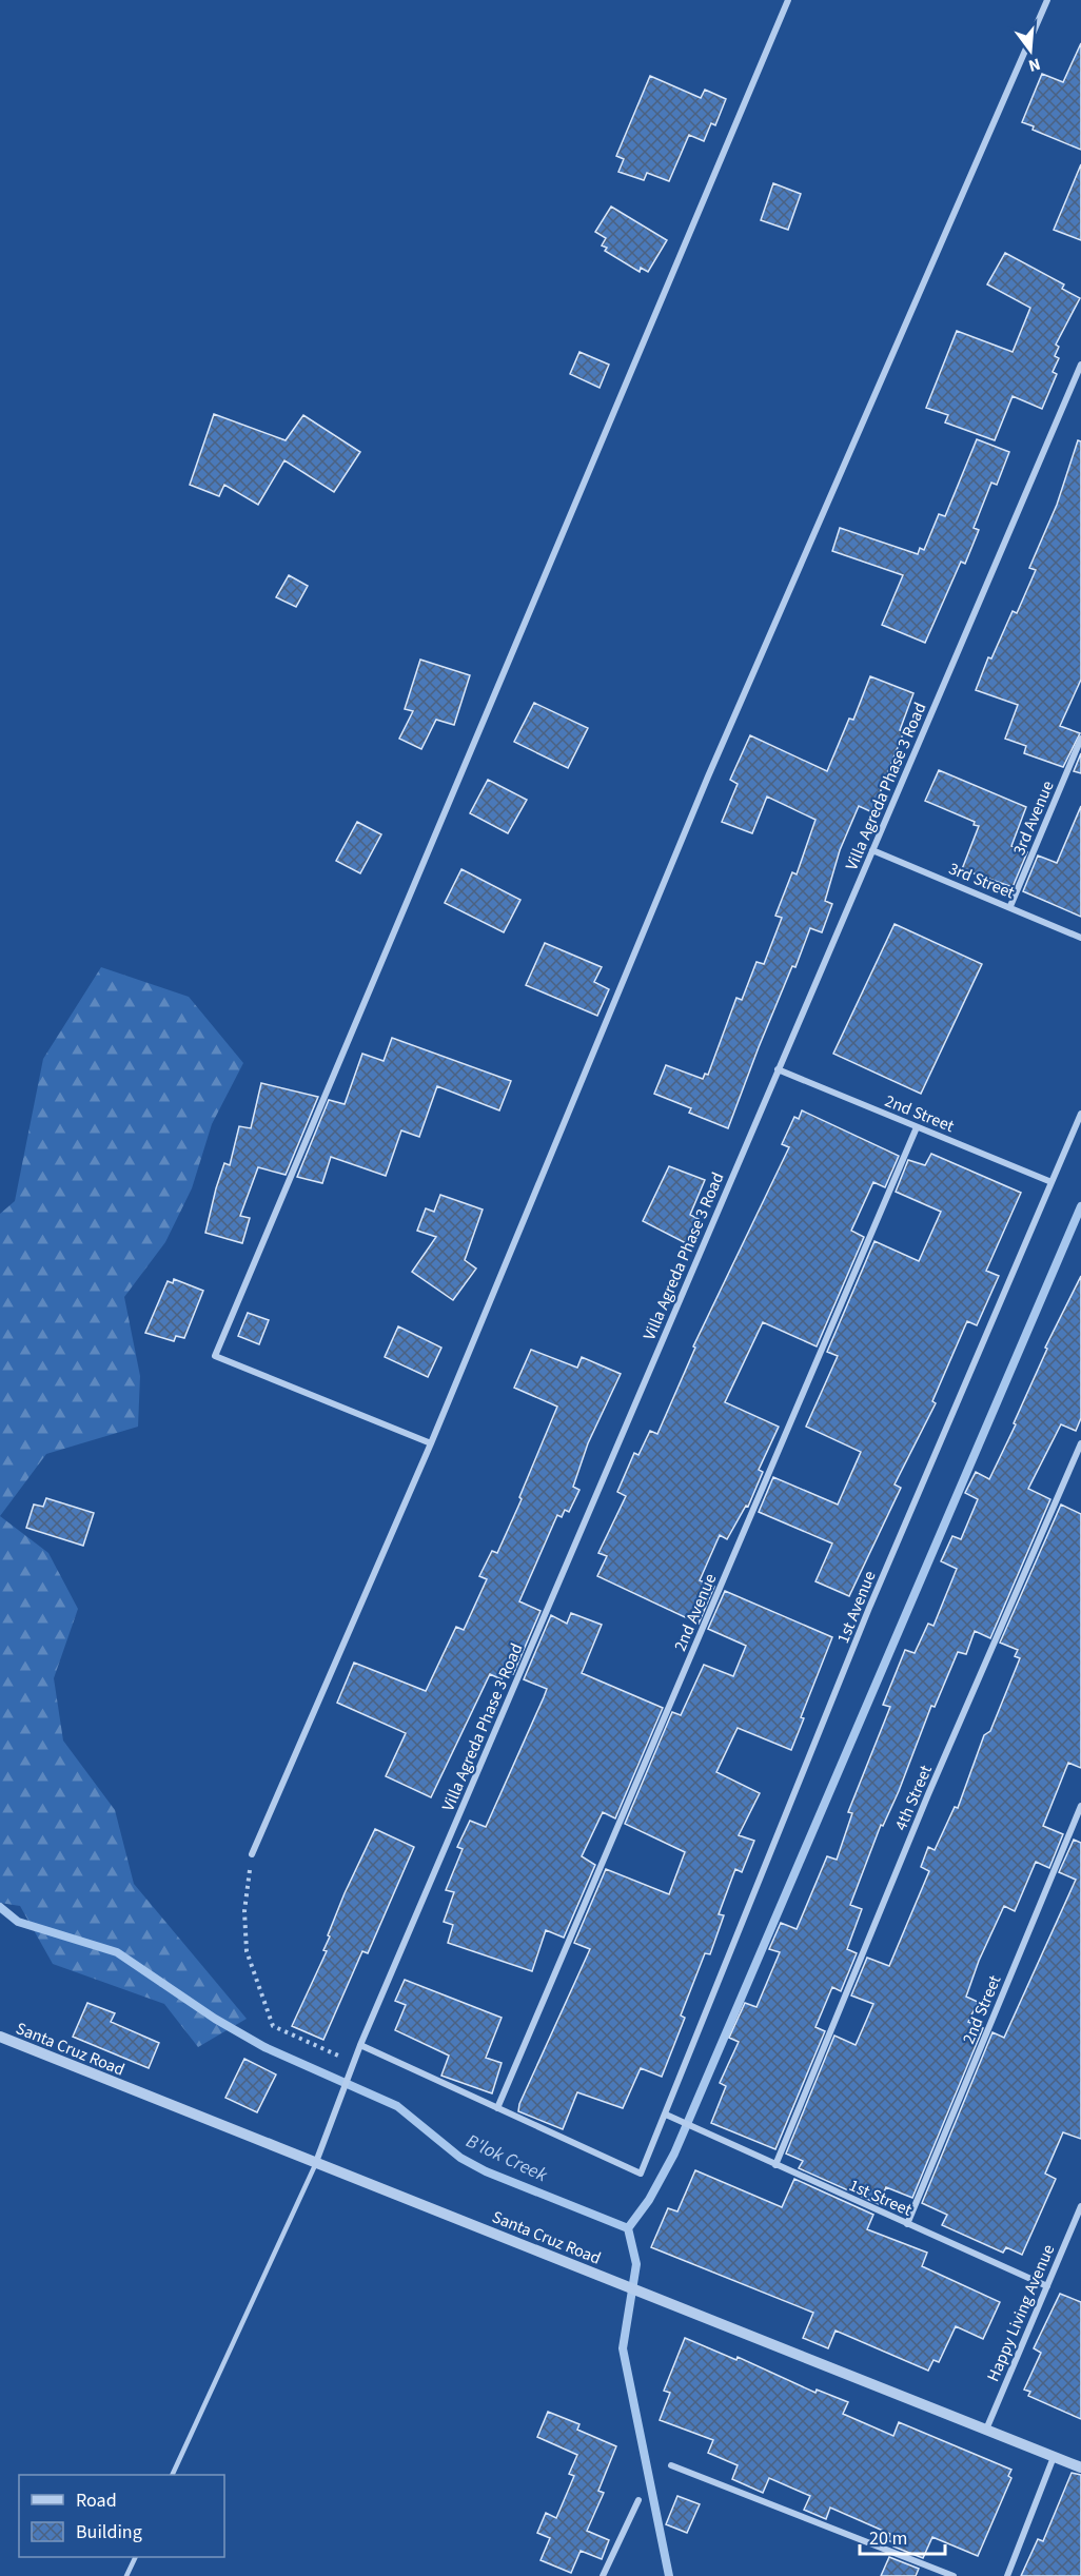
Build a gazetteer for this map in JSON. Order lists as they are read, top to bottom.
{
  "streets": {
    "street": [
      "Villa Agreda Phase 3 Road",
      "3rd Avenue",
      "3rd Street",
      "2nd Street",
      "1st Avenue",
      "2nd Avenue",
      "4th Street",
      "Santa Cruz Road",
      "1st Street",
      "Happy Living Avenue"
    ]
  },
  "crossings": [
    ["Villa Agreda Phase 3 Road", "3rd Street"],
    ["Villa Agreda Phase 3 Road", "2nd Street"],
    ["Villa Agreda Phase 3 Road", "Santa Cruz Road"],
    ["3rd Avenue", "3rd Street"],
    ["2nd Street", "1st Avenue"],
    ["2nd Street", "2nd Avenue"],
    ["2nd Street", "1st Street"],
    ["1st Avenue", "2nd Avenue"],
    ["1st Avenue", "1st Street"],
    ["4th Street", "1st Street"],
    ["Santa Cruz Road", "Happy Living Avenue"],
    ["1st Street", "Happy Living Avenue"]
  ],
  "water": ["B'lok Creek"],
  "legend": ["Road", "Building"],
  "scale_bar": "20 m",
  "north": "bottom"
}
